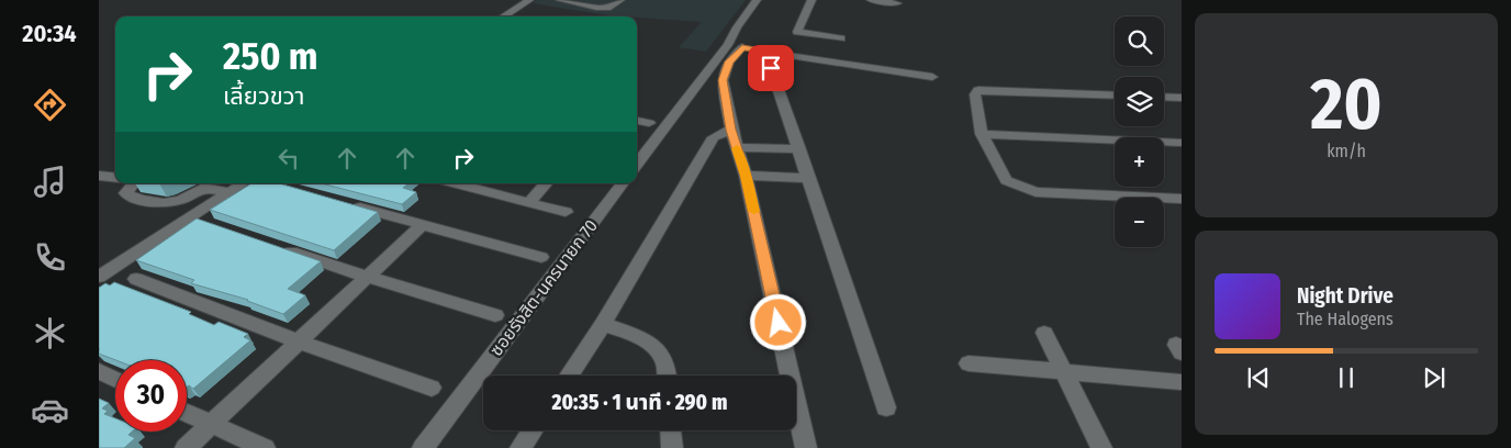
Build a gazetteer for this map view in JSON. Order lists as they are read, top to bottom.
{
  "streets": {
    "street": ["ซอยรังสิต-นครนายก 70"]
  },
  "page": {
    "tabs": "20:34",
    "tile": ["20", "km/h"],
    "map_buttons": ["+", "−"],
    "turn": ["250 m", "เลี้ยวขวา"],
    "song": ["Night Drive", "The Halogens"],
    "limit": "30",
    "trip": "20:35 · 1 นาที · 290 m"
  }
}
